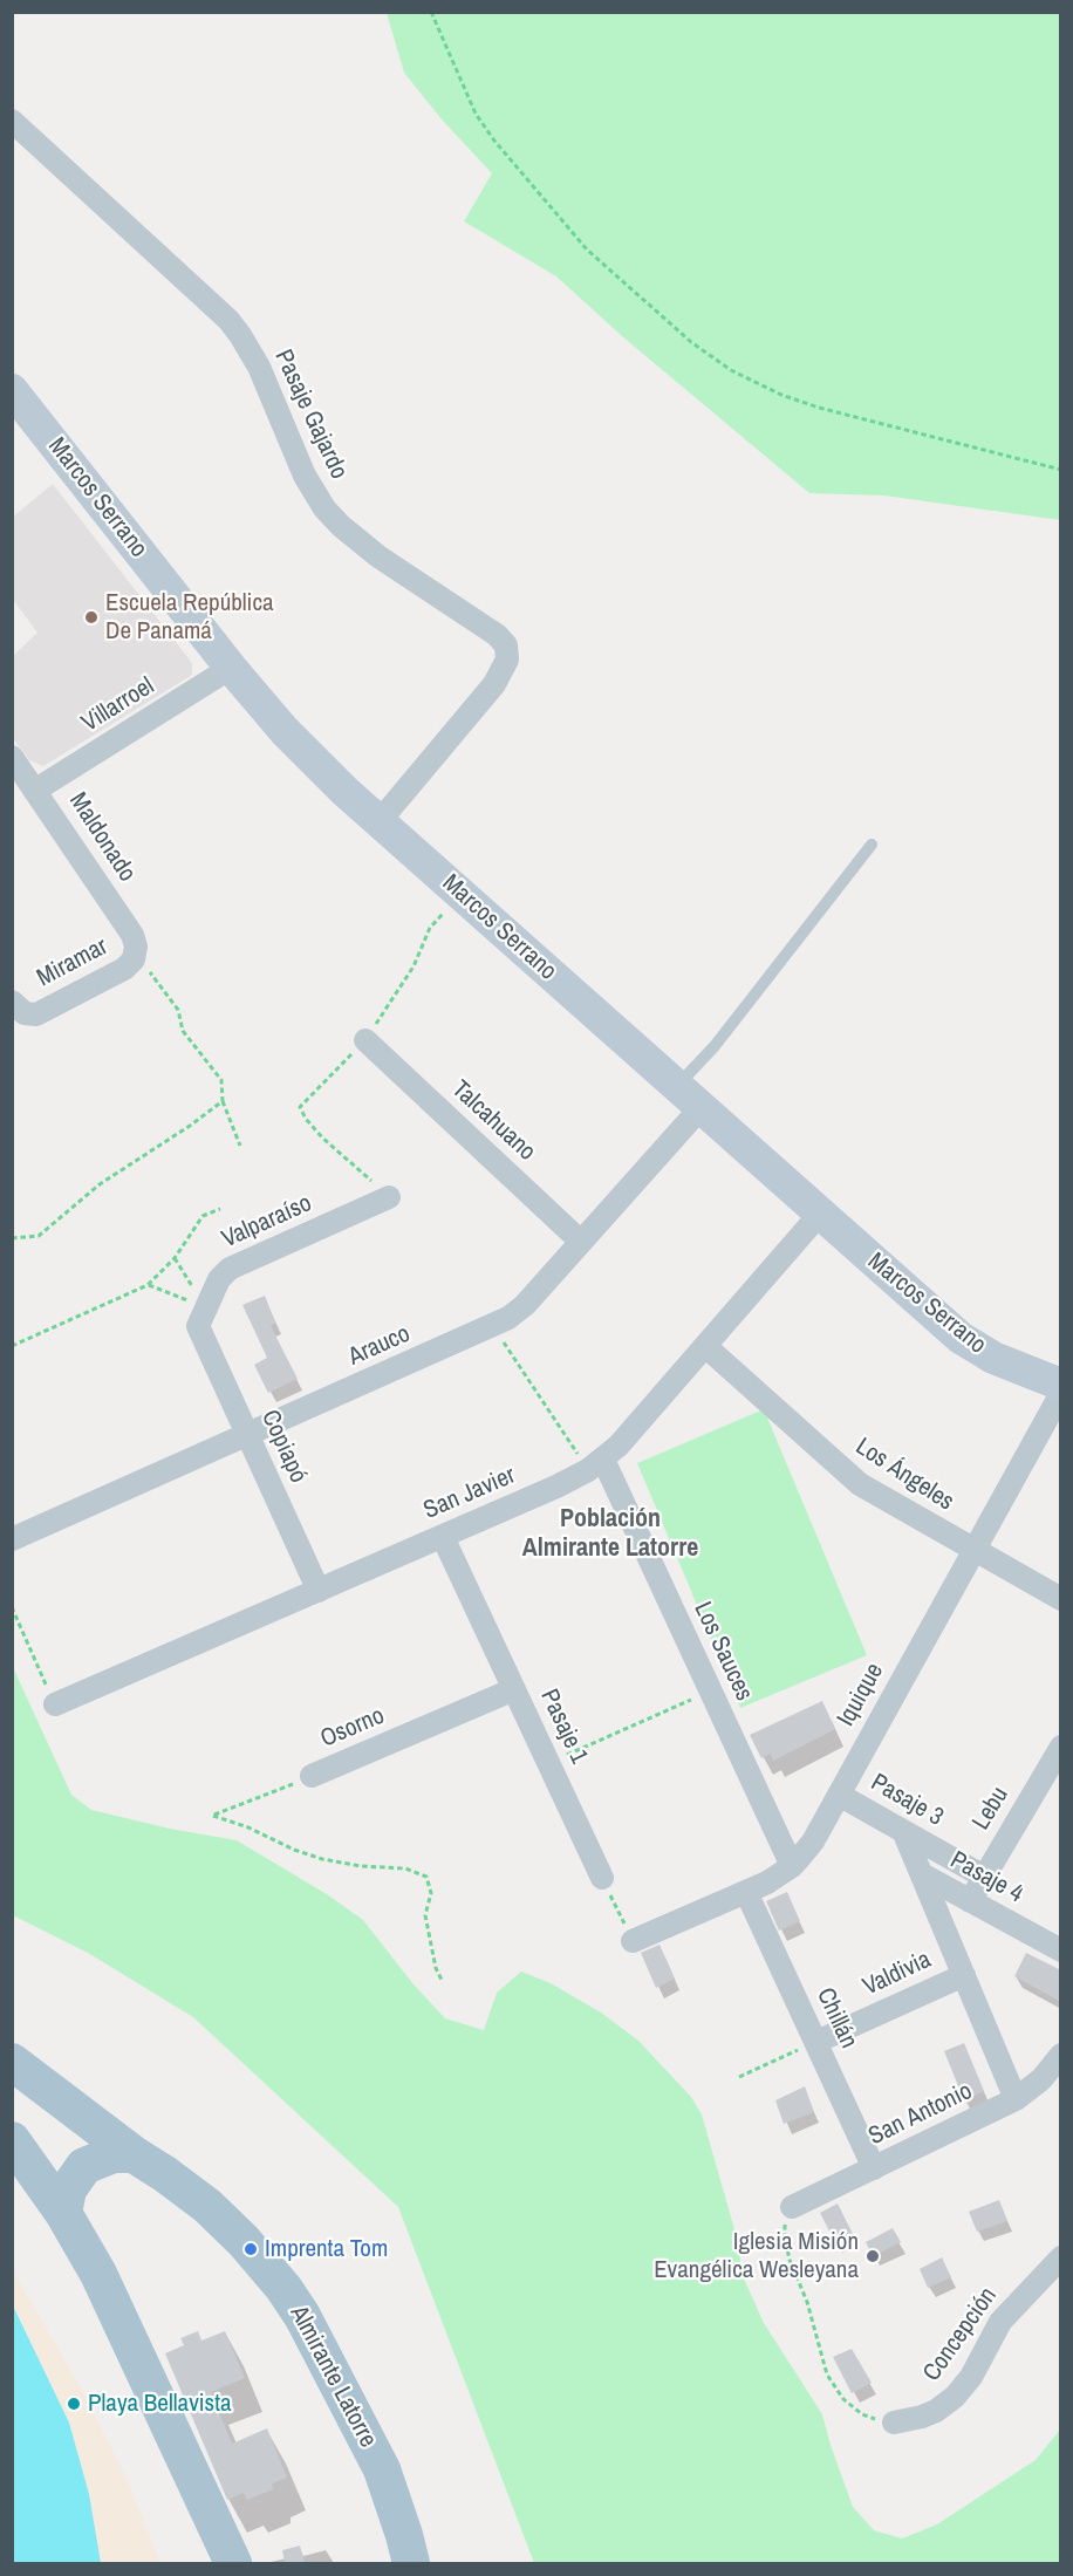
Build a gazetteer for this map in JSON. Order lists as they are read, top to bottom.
{
  "streets": {
    "main road": ["Almirante Latorre"],
    "street": [
      "Pasaje Gajardo",
      "Marcos Serrano",
      "Villarroel",
      "Maldonado",
      "Miramar",
      "Talcahuano",
      "Valparaíso",
      "Arauco",
      "Copiapó",
      "Los Ángeles",
      "San Javier",
      "Los Sauces",
      "Iquique",
      "Pasaje 1",
      "Osorno",
      "Pasaje 3",
      "Lebu",
      "Pasaje 4",
      "Valdivia",
      "Chillán",
      "San Antonio",
      "Concepción"
    ]
  },
  "crossings": [
    ["Pasaje Gajardo", "Marcos Serrano"],
    ["Marcos Serrano", "Villarroel"],
    ["Marcos Serrano", "Arauco"],
    ["Marcos Serrano", "San Javier"],
    ["Villarroel", "Maldonado"],
    ["Maldonado", "Miramar"],
    ["Talcahuano", "Arauco"],
    ["Valparaíso", "Copiapó"],
    ["Arauco", "Copiapó"],
    ["Copiapó", "San Javier"],
    ["Los Ángeles", "San Javier"],
    ["Los Ángeles", "Iquique"],
    ["San Javier", "Los Sauces"],
    ["San Javier", "Pasaje 1"],
    ["Los Sauces", "Iquique"],
    ["Iquique", "Pasaje 3"],
    ["Iquique", "Chillán"],
    ["Pasaje 1", "Osorno"],
    ["Pasaje 3", "Lebu"],
    ["Lebu", "Pasaje 4"],
    ["Valdivia", "Chillán"],
    ["Chillán", "San Antonio"]
  ],
  "districts": ["Población Almirante Latorre"],
  "places": [
    "Escuela República De Panamá",
    "Imprenta Tom",
    "Iglesia Misión Evangélica Wesleyana",
    "Playa Bellavista"
  ]
}
